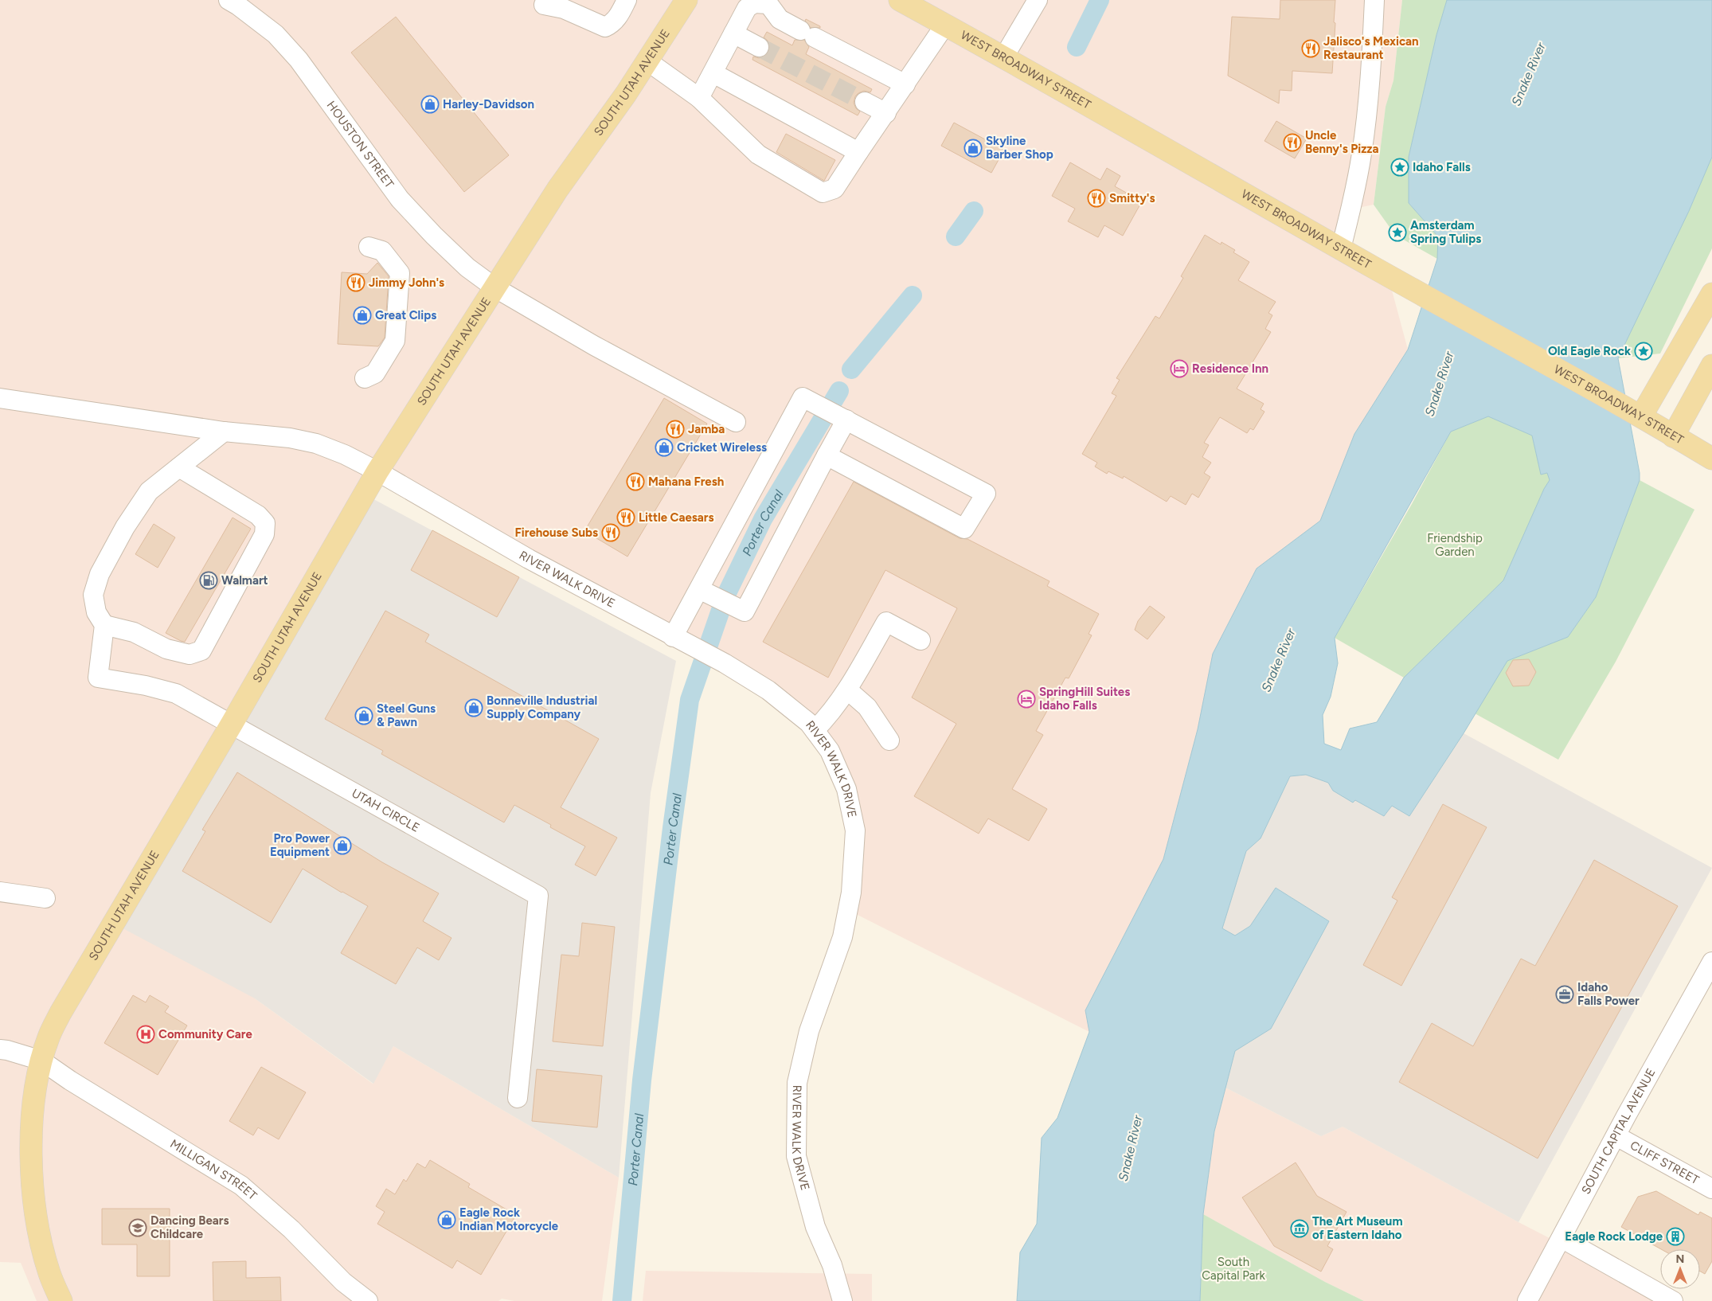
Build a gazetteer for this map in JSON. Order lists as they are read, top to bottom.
{
  "streets": {
    "main road": ["WEST BROADWAY STREET", "SOUTH UTAH AVENUE"],
    "street": [
      "HOUSTON STREET",
      "RIVER WALK DRIVE",
      "UTAH CIRCLE",
      "SOUTH CAPITAL AVENUE",
      "CLIFF STREET",
      "MILLIGAN STREET"
    ]
  },
  "crossings": [
    ["SOUTH UTAH AVENUE", "HOUSTON STREET"],
    ["SOUTH UTAH AVENUE", "RIVER WALK DRIVE"],
    ["SOUTH UTAH AVENUE", "UTAH CIRCLE"],
    ["SOUTH UTAH AVENUE", "MILLIGAN STREET"],
    ["SOUTH CAPITAL AVENUE", "CLIFF STREET"]
  ],
  "water": ["Snake River", "Porter Canal"],
  "parks": ["Friendship Garden", "South Capital Park"],
  "places": {
    "restaurant": [
      "Jalisco's Mexican Restaurant",
      "Uncle Benny's Pizza",
      "Smitty's",
      "Jimmy John's",
      "Jamba",
      "Mahana Fresh",
      "Little Caesars",
      "Firehouse Subs"
    ],
    "shop": [
      "Harley-Davidson",
      "Skyline Barber Shop",
      "Great Clips",
      "Cricket Wireless",
      "Bonneville Industrial Supply Company",
      "Steel Guns & Pawn",
      "Pro Power Equipment",
      "Eagle Rock Indian Motorcycle"
    ],
    "place": ["Idaho Falls", "Amsterdam Spring Tulips", "Old Eagle Rock"],
    "hotel": ["Residence Inn", "SpringHill Suites Idaho Falls"],
    "fuel station": ["Walmart"],
    "office": ["Idaho Falls Power"],
    "hospital": ["Community Care"],
    "school or university": ["Dancing Bears Childcare"],
    "museum": ["The Art Museum of Eastern Idaho"],
    "building": ["Eagle Rock Lodge"]
  },
  "north": "top"
}
